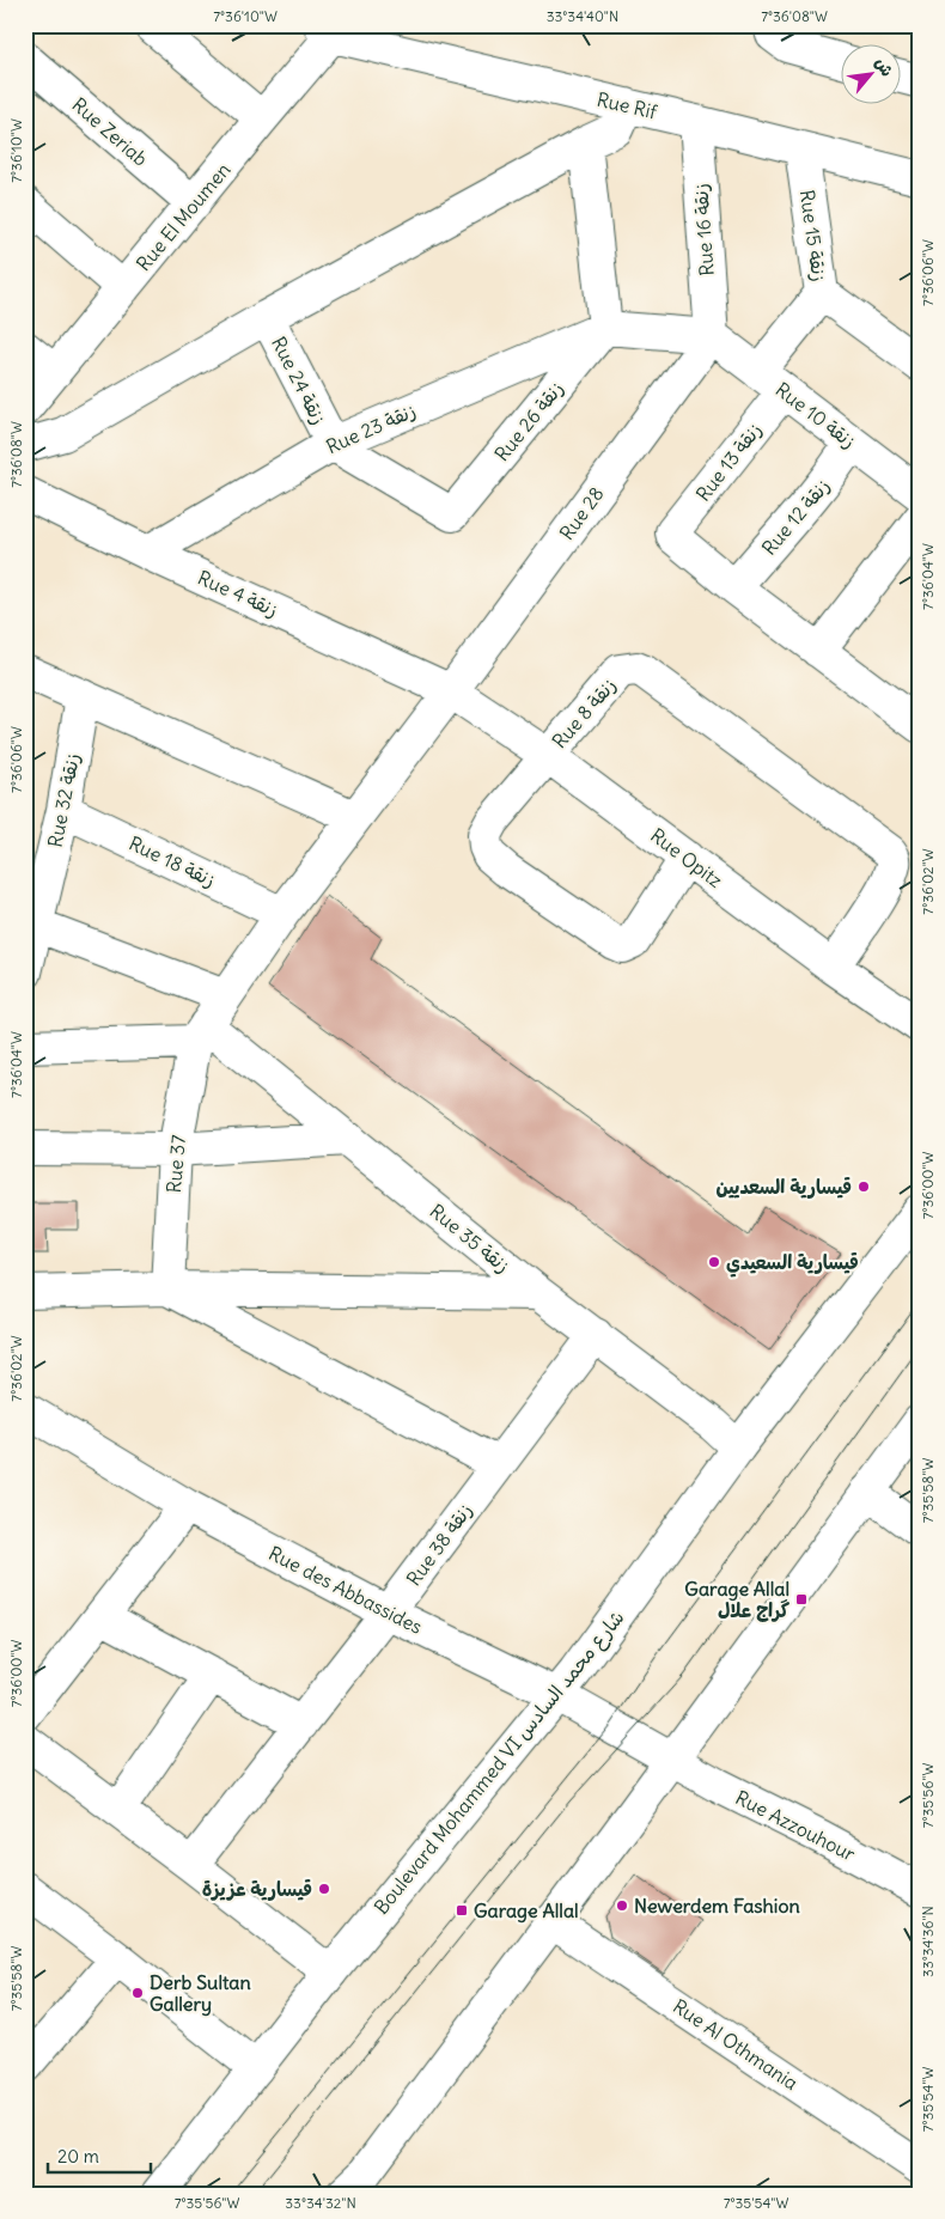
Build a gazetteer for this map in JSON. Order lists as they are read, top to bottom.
{
  "streets": {
    "street": [
      "Rue Rif",
      "Rue Zeriab",
      "Rue El Moumen",
      "Rue 16 زنقة",
      "Rue 15 زنقة",
      "Rue 24 زنقة",
      "Rue 10 زنقة",
      "Rue 26 زنقة",
      "Rue 23 زنقة",
      "Rue 13 زنقة",
      "Rue 28",
      "Rue 12 زنقة",
      "Rue 4 زنقة",
      "Rue 8 زنقة",
      "Rue 32 زنقة",
      "Rue Opitz",
      "Rue 18 زنقة",
      "Rue 37",
      "Rue 35 زنقة",
      "Rue 38 زنقة",
      "Rue des Abbassides",
      "Boulevard Mohammed VI شارع محمد السادس",
      "Rue Azzouhour",
      "Rue Al Othmania"
    ]
  },
  "crossings": [
    ["Rue Rif", "Rue El Moumen"],
    ["Rue Rif", "Rue 16 زنقة"],
    ["Rue Rif", "Rue 15 زنقة"],
    ["Rue Zeriab", "Rue El Moumen"],
    ["Rue 16 زنقة", "Rue 10 زنقة"],
    ["Rue 16 زنقة", "Rue 28"],
    ["Rue 15 زنقة", "Rue 10 زنقة"],
    ["Rue 15 زنقة", "Rue 13 زنقة"],
    ["Rue 24 زنقة", "Rue 26 زنقة"],
    ["Rue 24 زنقة", "Rue 23 زنقة"],
    ["Rue 10 زنقة", "Rue 13 زنقة"],
    ["Rue 10 زنقة", "Rue 28"],
    ["Rue 10 زنقة", "Rue 12 زنقة"],
    ["Rue 26 زنقة", "Rue 23 زنقة"],
    ["Rue 23 زنقة", "Rue 4 زنقة"],
    ["Rue 13 زنقة", "Rue 12 زنقة"],
    ["Rue 28", "Rue 4 زنقة"],
    ["Rue 28", "Rue Opitz"],
    ["Rue 28", "Rue 18 زنقة"],
    ["Rue 28", "Rue 37"],
    ["Rue 28", "Rue 35 زنقة"],
    ["Rue 4 زنقة", "Rue Opitz"],
    ["Rue 8 زنقة", "Rue Opitz"],
    ["Rue 32 زنقة", "Rue 18 زنقة"],
    ["Rue 37", "Rue 35 زنقة"],
    ["Rue 35 زنقة", "Rue 38 زنقة"],
    ["Rue 35 زنقة", "Boulevard Mohammed VI شارع محمد السادس"],
    ["Rue 38 زنقة", "Rue des Abbassides"],
    ["Rue des Abbassides", "Boulevard Mohammed VI شارع محمد السادس"],
    ["Rue des Abbassides", "Rue Azzouhour"]
  ],
  "places": {
    "other": [
      "قيسارية السعديين",
      "قيسارية السعيدي",
      "قيسارية عزيزة",
      "Newerdem Fashion",
      "Derb Sultan Gallery"
    ],
    "transit": ["Garage Allal گراج علال", "Garage Allal"]
  },
  "scale_bar": "20 m",
  "north": "top right",
  "coordinates": [
    "7°36'10\"W",
    "33°34'40\"N",
    "7°36'08\"W",
    "7°36'06\"W",
    "7°36'04\"W",
    "7°36'02\"W",
    "7°36'00\"W",
    "7°35'58\"W",
    "7°35'56\"W",
    "33°34'36\"N",
    "7°35'54\"W",
    "33°34'32\"N"
  ]
}
